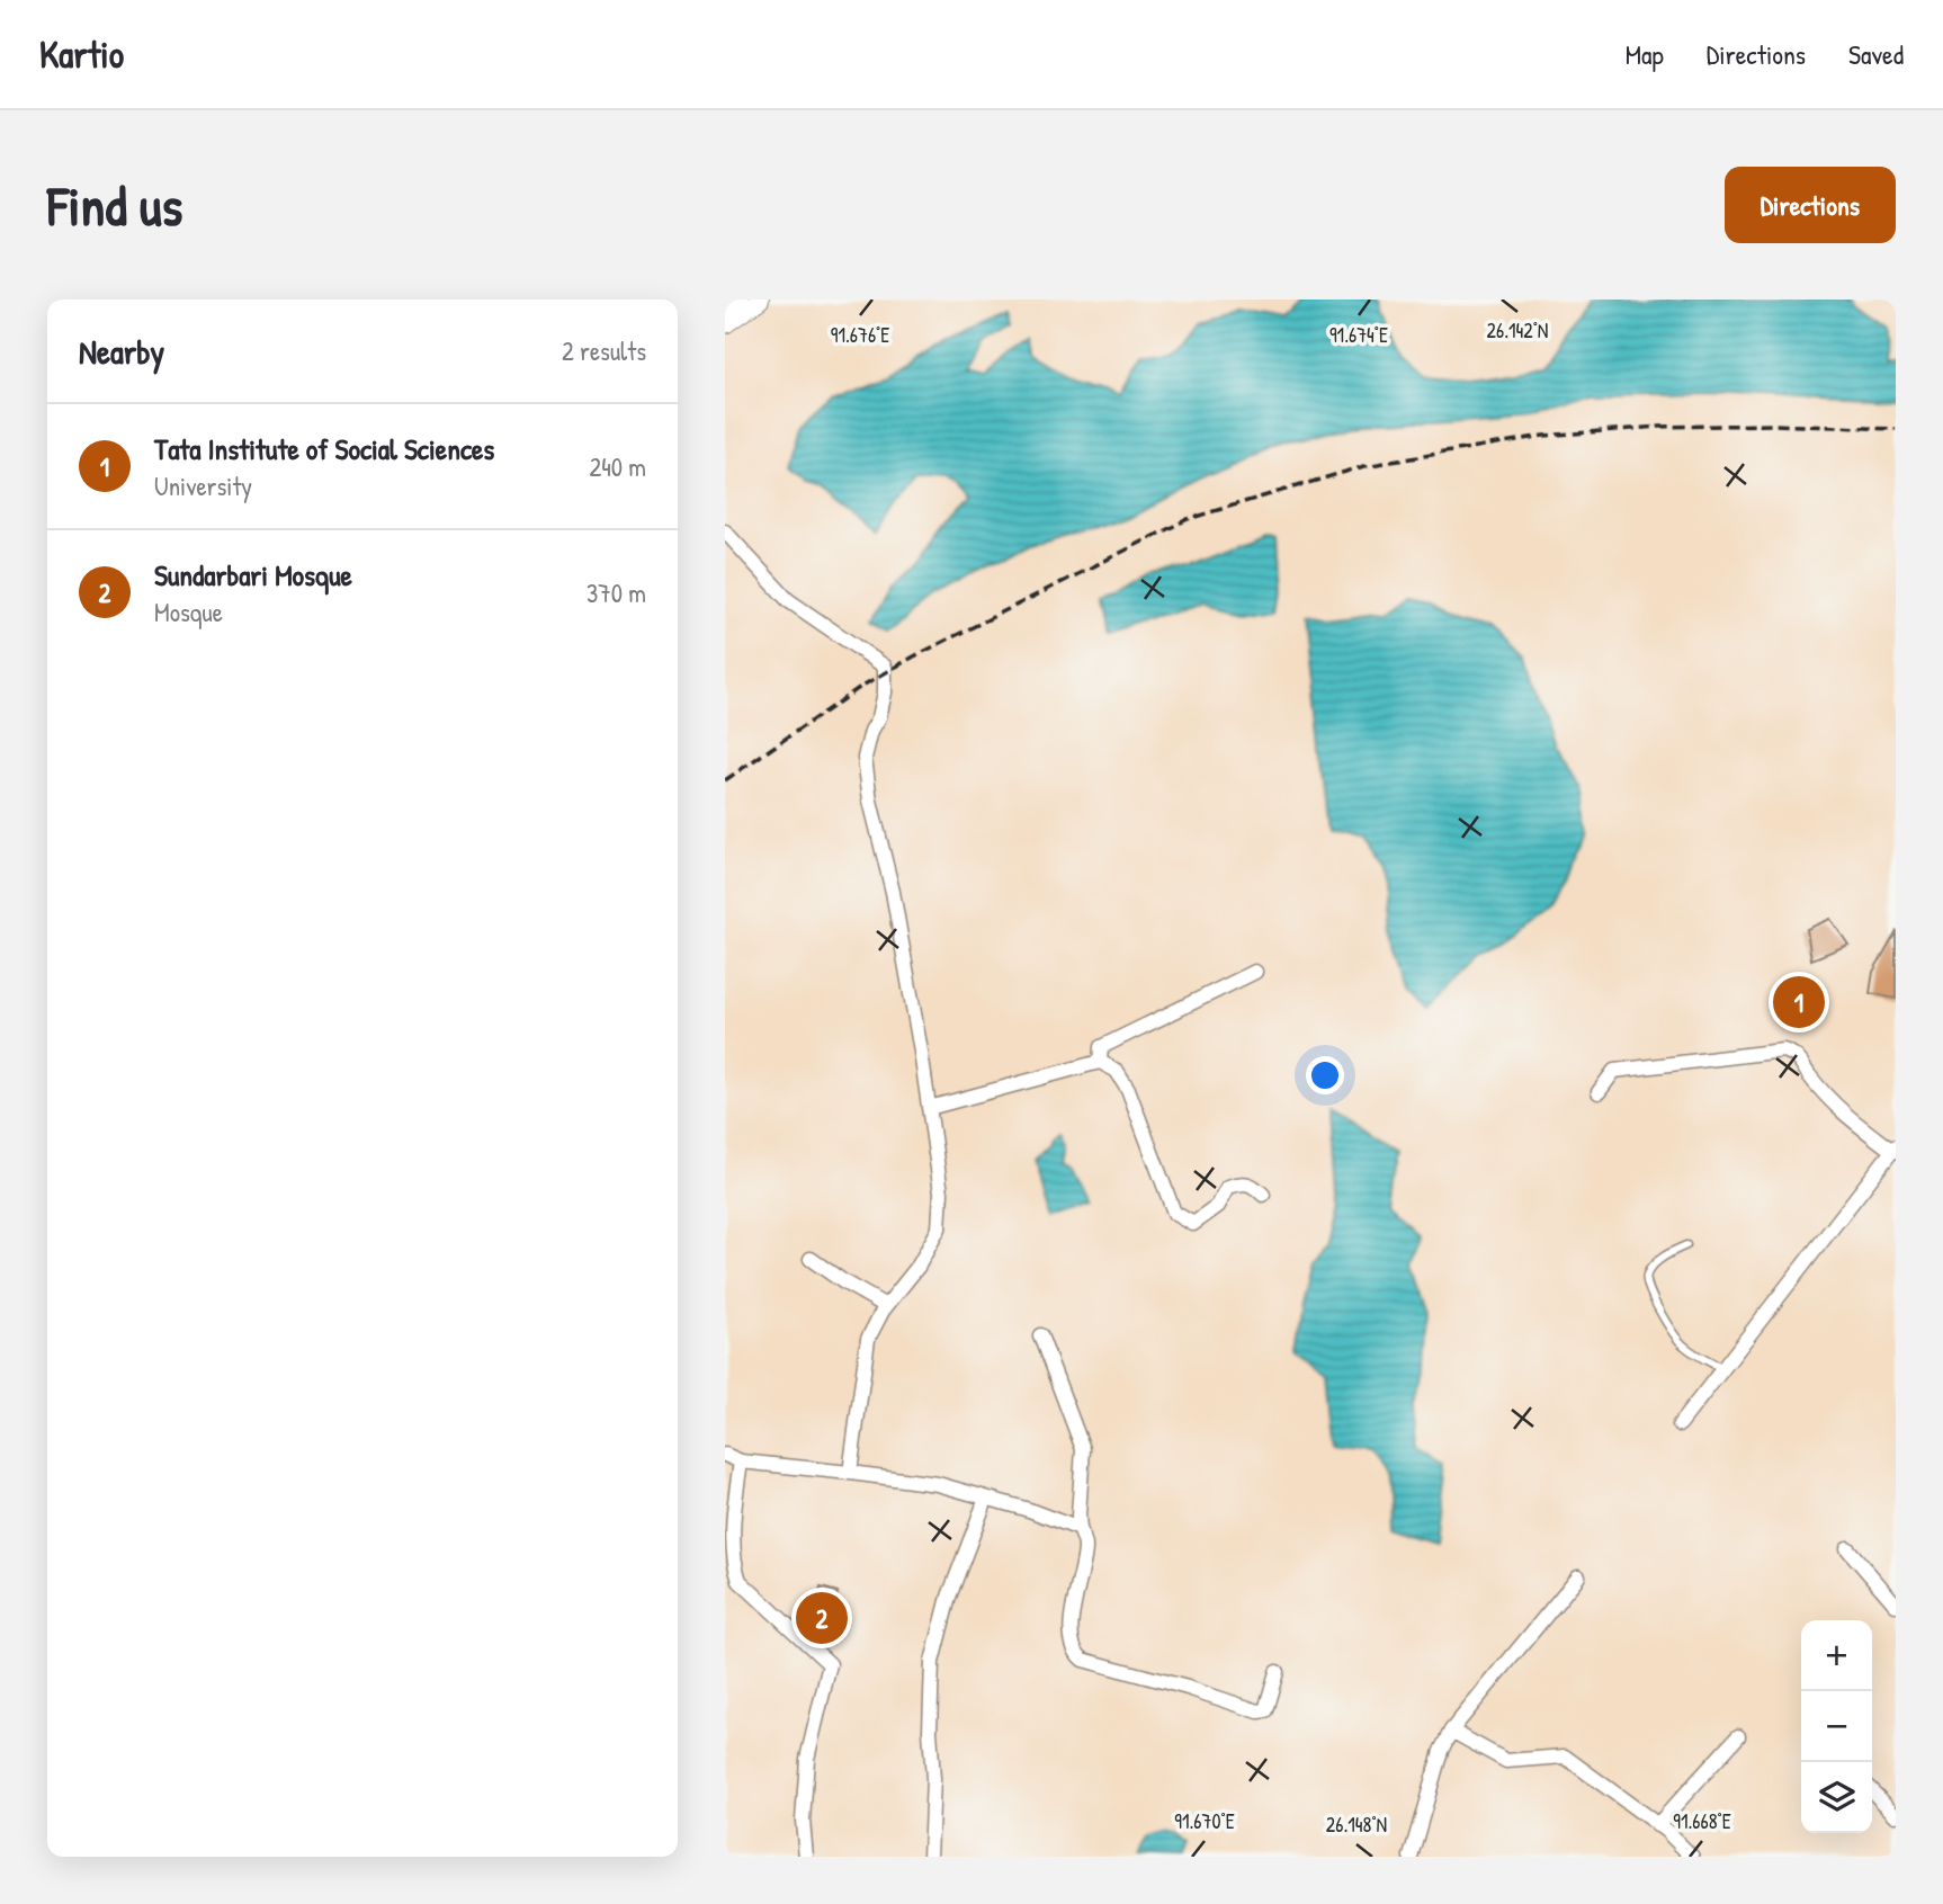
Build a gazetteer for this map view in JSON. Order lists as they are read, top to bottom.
{
  "page": {
    "header": "Kartio",
    "nav": ["Map", "Directions", "Saved"],
    "buttons": "Directions",
    "title": "Find us",
    "heading": ["Nearby", "2 results"],
    "list": [
      {
        "mark": "1",
        "name": "Tata Institute of Social Sciences",
        "note": "University",
        "value": "240 m"
      },
      {
        "mark": "2",
        "name": "Sundarbari Mosque",
        "note": "Mosque",
        "value": "370 m"
      }
    ],
    "pins": ["1", "2"],
    "map_buttons": ["+", "−"]
  },
  "coordinates": [
    "26.142°N",
    "91.676°E",
    "91.674°E",
    "91.670°E",
    "91.668°E",
    "26.148°N"
  ]
}
